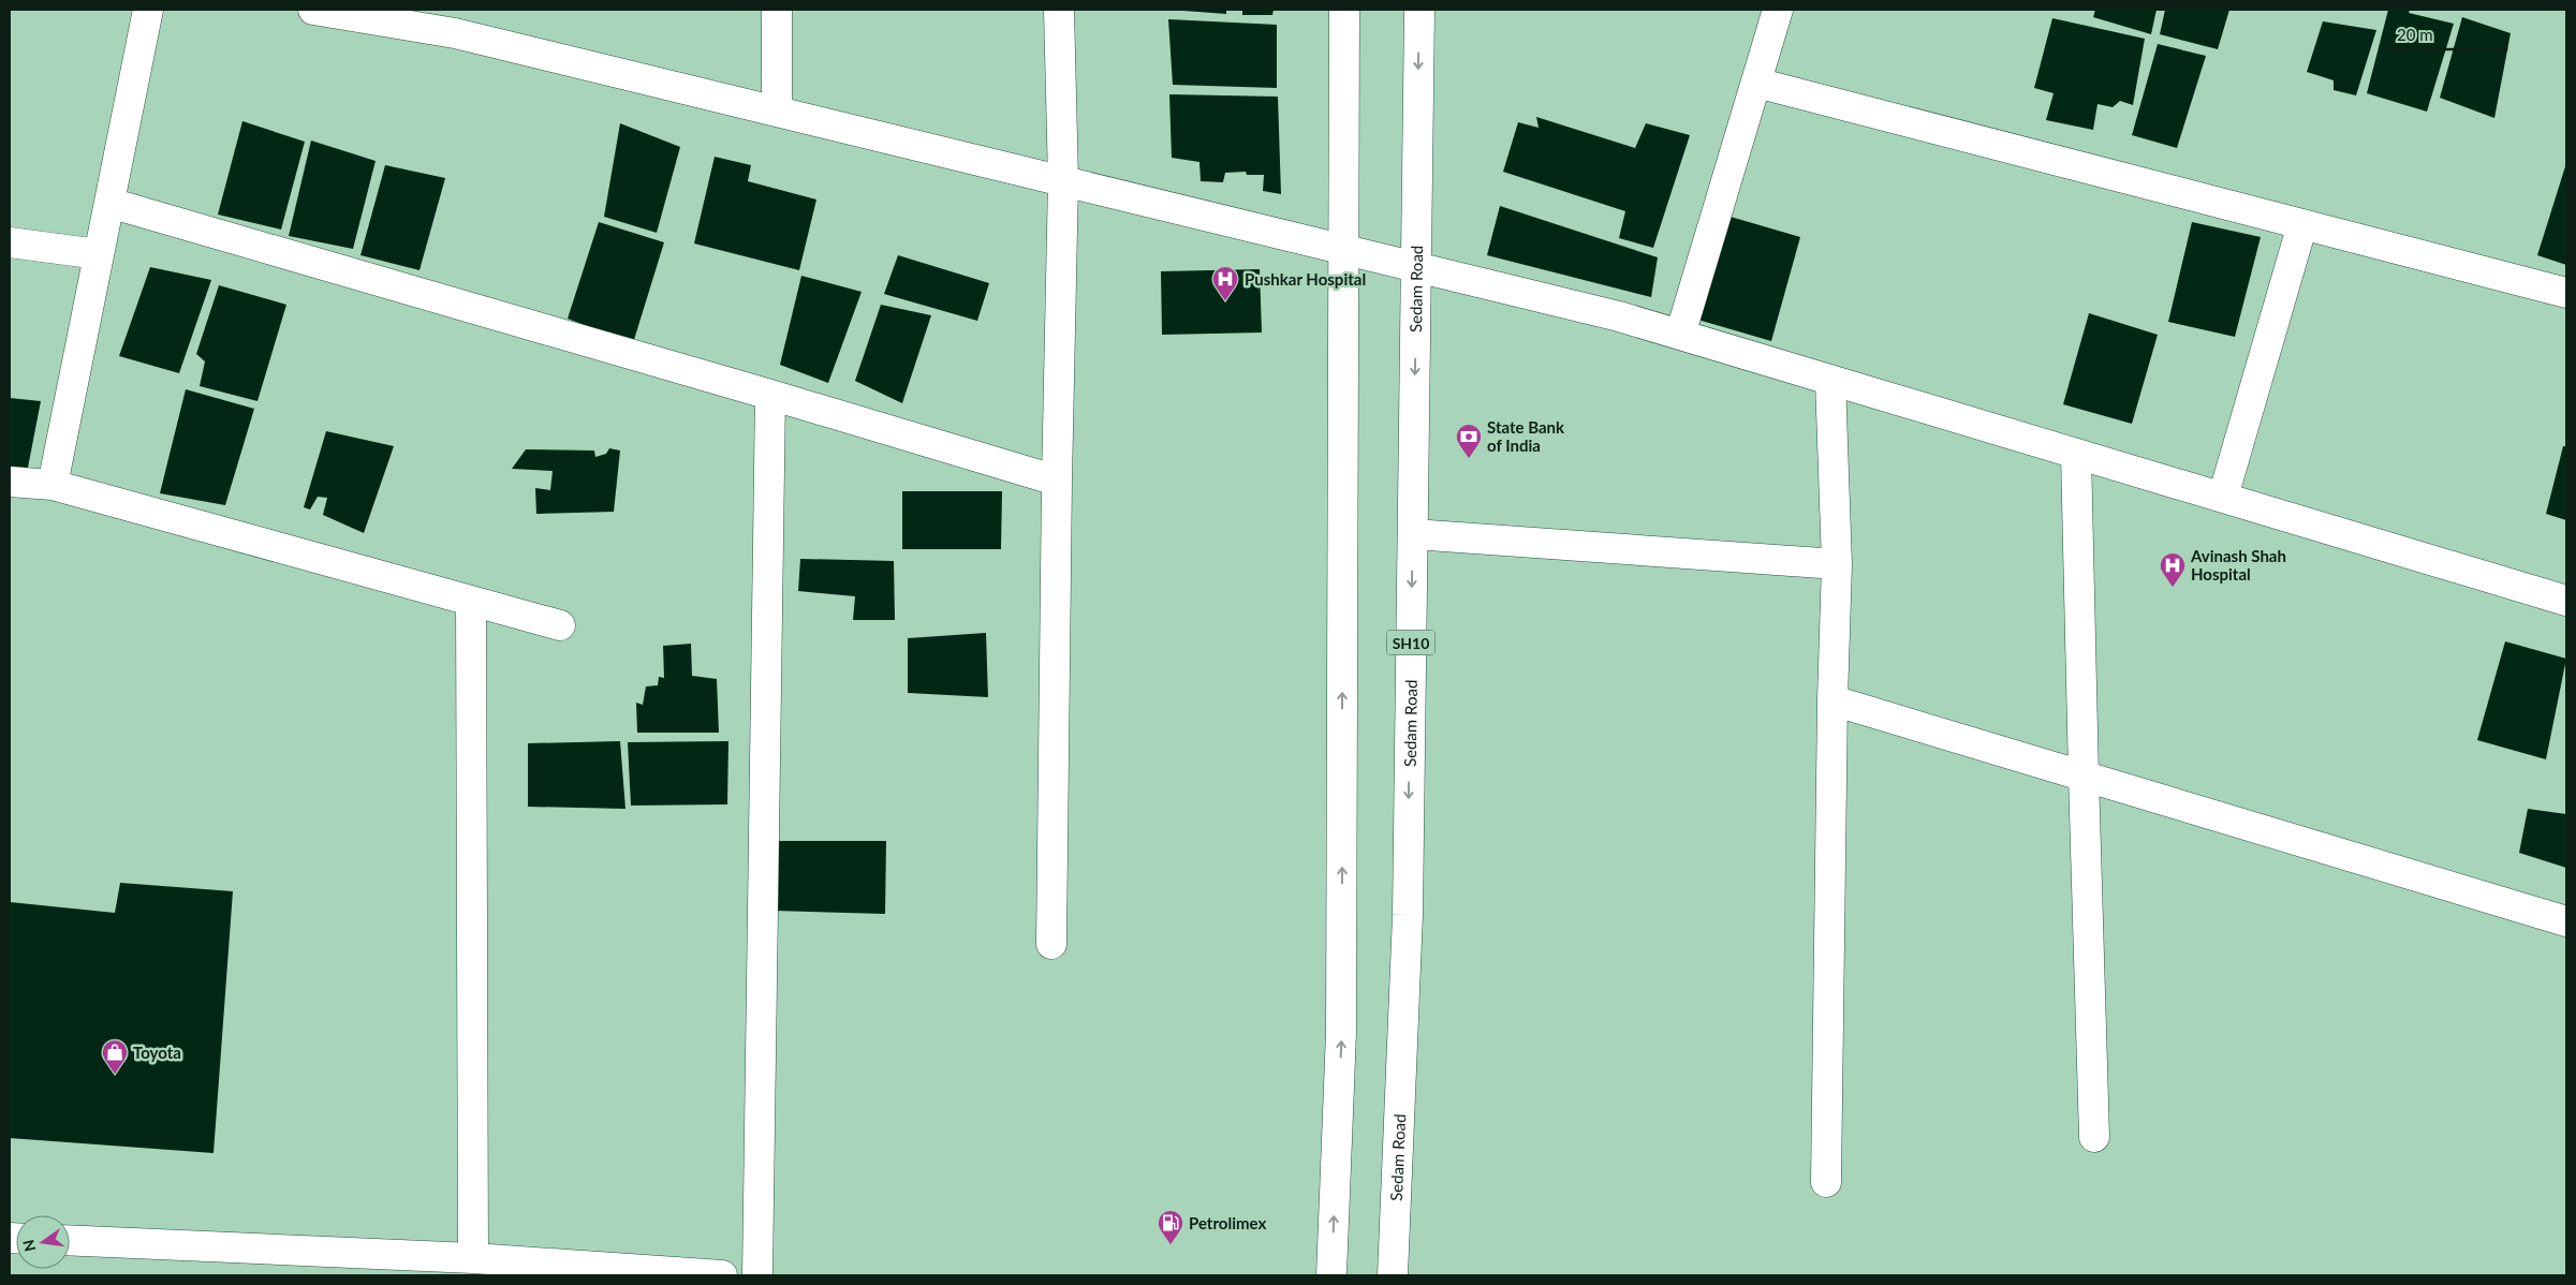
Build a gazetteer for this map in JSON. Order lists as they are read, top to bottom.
{
  "streets": {
    "street": ["Sedam Road", "SH10"]
  },
  "places": {
    "hospital": ["Pushkar Hospital", "Avinash Shah Hospital"],
    "bank": ["State Bank of India"],
    "shop": ["Toyota"],
    "fuel station": ["Petrolimex"]
  },
  "scale_bar": "20 m",
  "north": "left"
}
